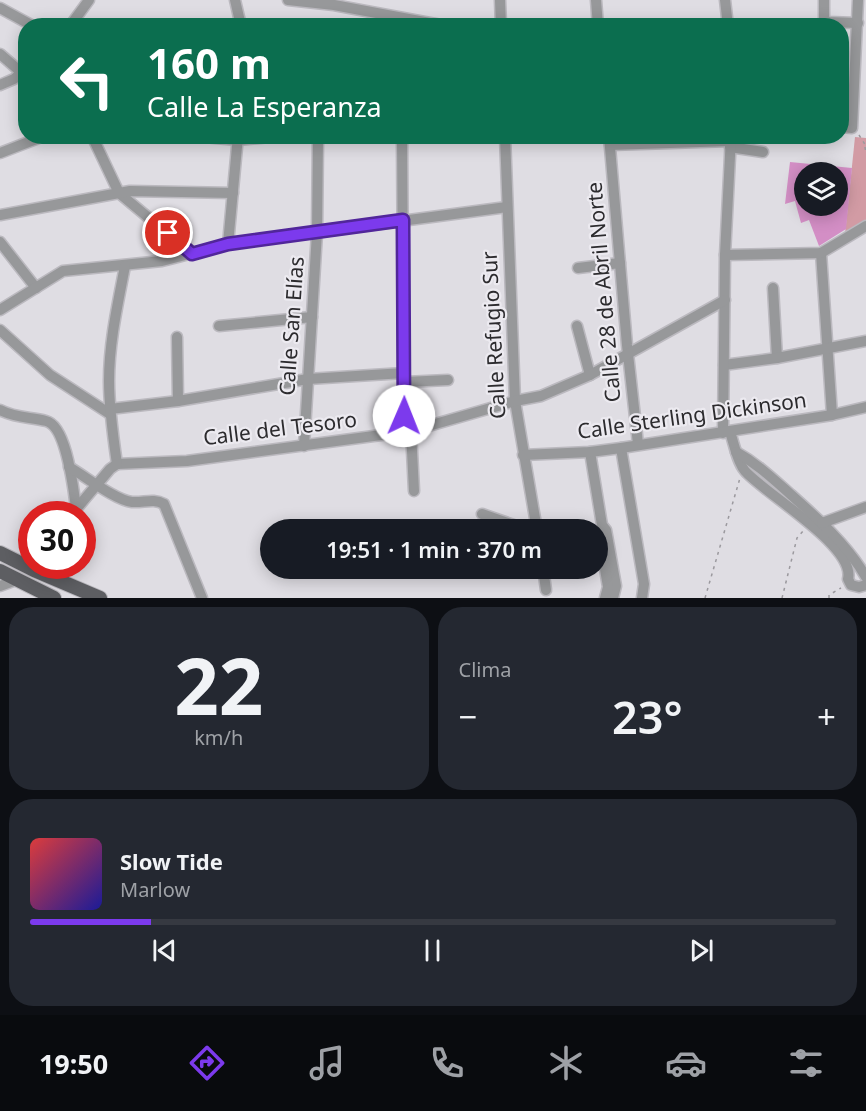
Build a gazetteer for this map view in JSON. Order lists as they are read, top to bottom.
{
  "streets": {
    "street": [
      "Calle 28 de Abril Norte",
      "Calle San Elías",
      "Calle Refugio Sur",
      "Calle Sterling Dickinson",
      "Calle del Tesoro"
    ]
  },
  "crossings": [
    ["Calle 28 de Abril Norte", "Calle Sterling Dickinson"],
    ["Calle 28 de Abril Norte", "Calle del Tesoro"],
    ["Calle San Elías", "Calle del Tesoro"],
    ["Calle Refugio Sur", "Calle Sterling Dickinson"],
    ["Calle Refugio Sur", "Calle del Tesoro"]
  ],
  "page": {
    "turn": ["160 m", "Calle La Esperanza"],
    "limit": "30",
    "trip": "19:51 · 1 min · 370 m",
    "tile": [
      ["22", "km/h"],
      "Clima"
    ],
    "heat": ["−", "23°", "+"],
    "song": ["Slow Tide", "Marlow"],
    "tabs": "19:50"
  }
}
